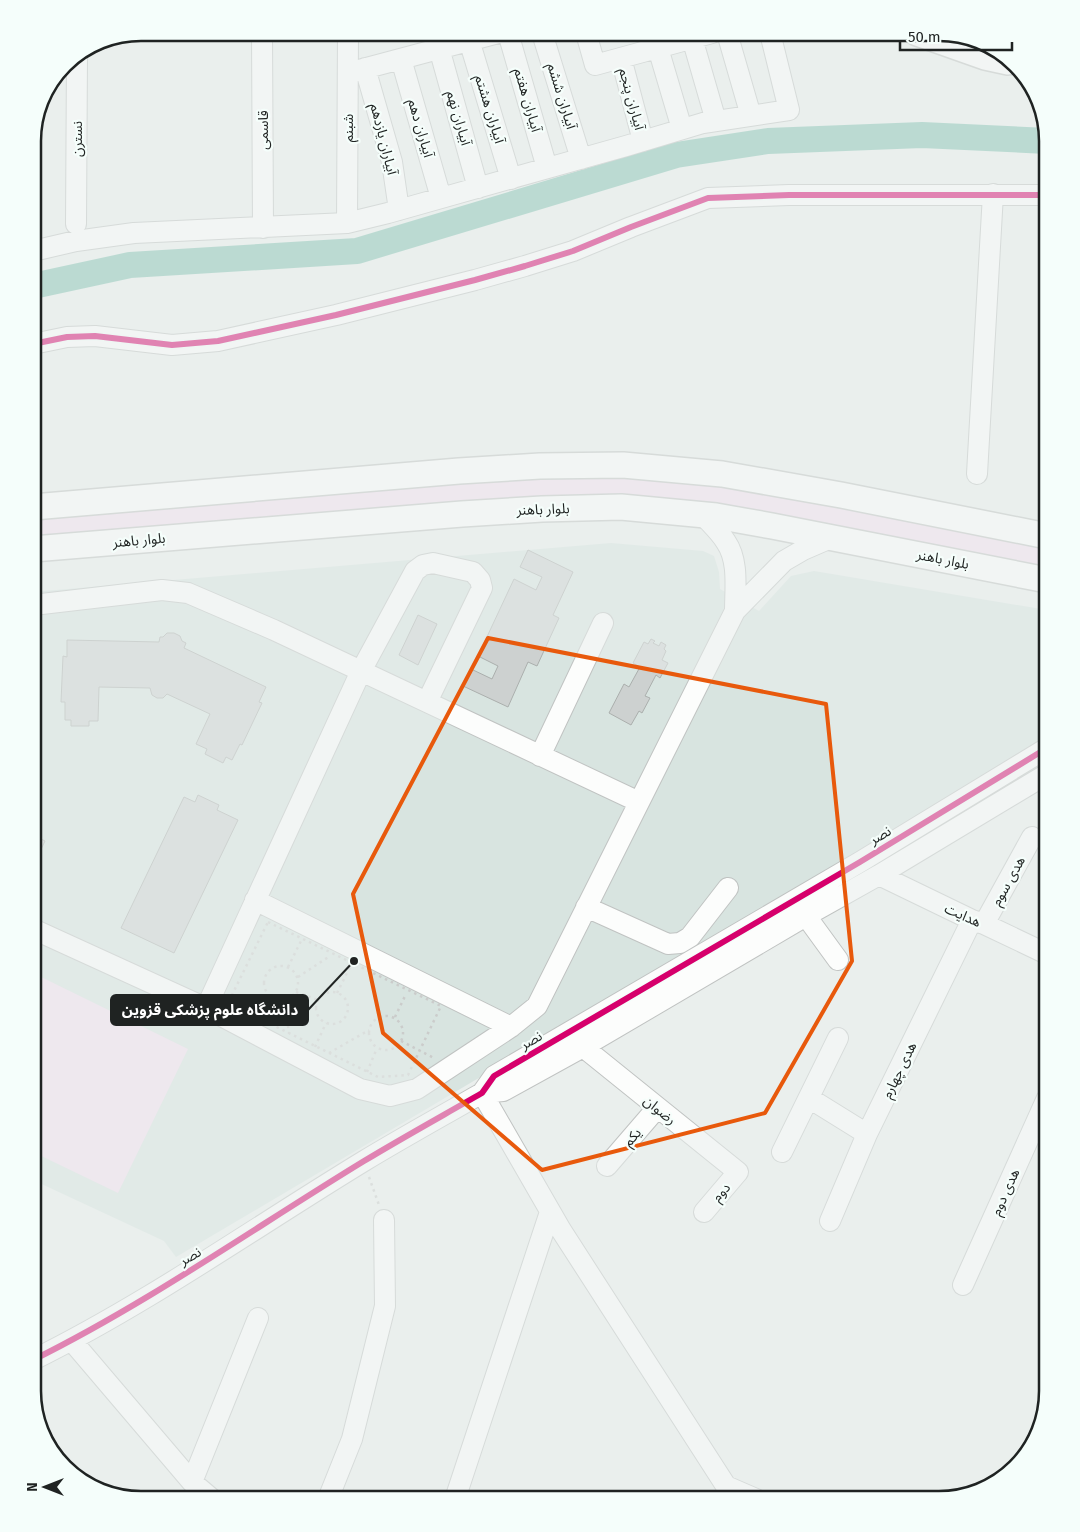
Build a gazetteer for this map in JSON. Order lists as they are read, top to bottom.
{
  "streets": {
    "main road": ["بلوار باهنر"],
    "street": [
      "آبیاران ششم",
      "آبیاران پنجم",
      "آبیاران هفتم",
      "آبیاران هشتم",
      "آبیاران نهم",
      "شبنم",
      "آبیاران دهم",
      "قاسمی",
      "نسترن",
      "آبیاران یازدهم",
      "نصر",
      "هدی سوم",
      "هدایت",
      "هدی چهارم",
      "رضوان",
      "یکم",
      "دوم",
      "هدی دوم"
    ]
  },
  "crossings": [
    ["شبنم", "آبیاران یازدهم"],
    ["نصر", "هدایت"],
    ["نصر", "رضوان"],
    ["هدی سوم", "هدایت"],
    ["هدی سوم", "هدی چهارم"],
    ["هدایت", "هدی چهارم"],
    ["رضوان", "یکم"],
    ["رضوان", "دوم"]
  ],
  "places": ["دانشگاه علوم پزشکی قزوین"],
  "scale_bar": "50 m",
  "north": "left"
}
